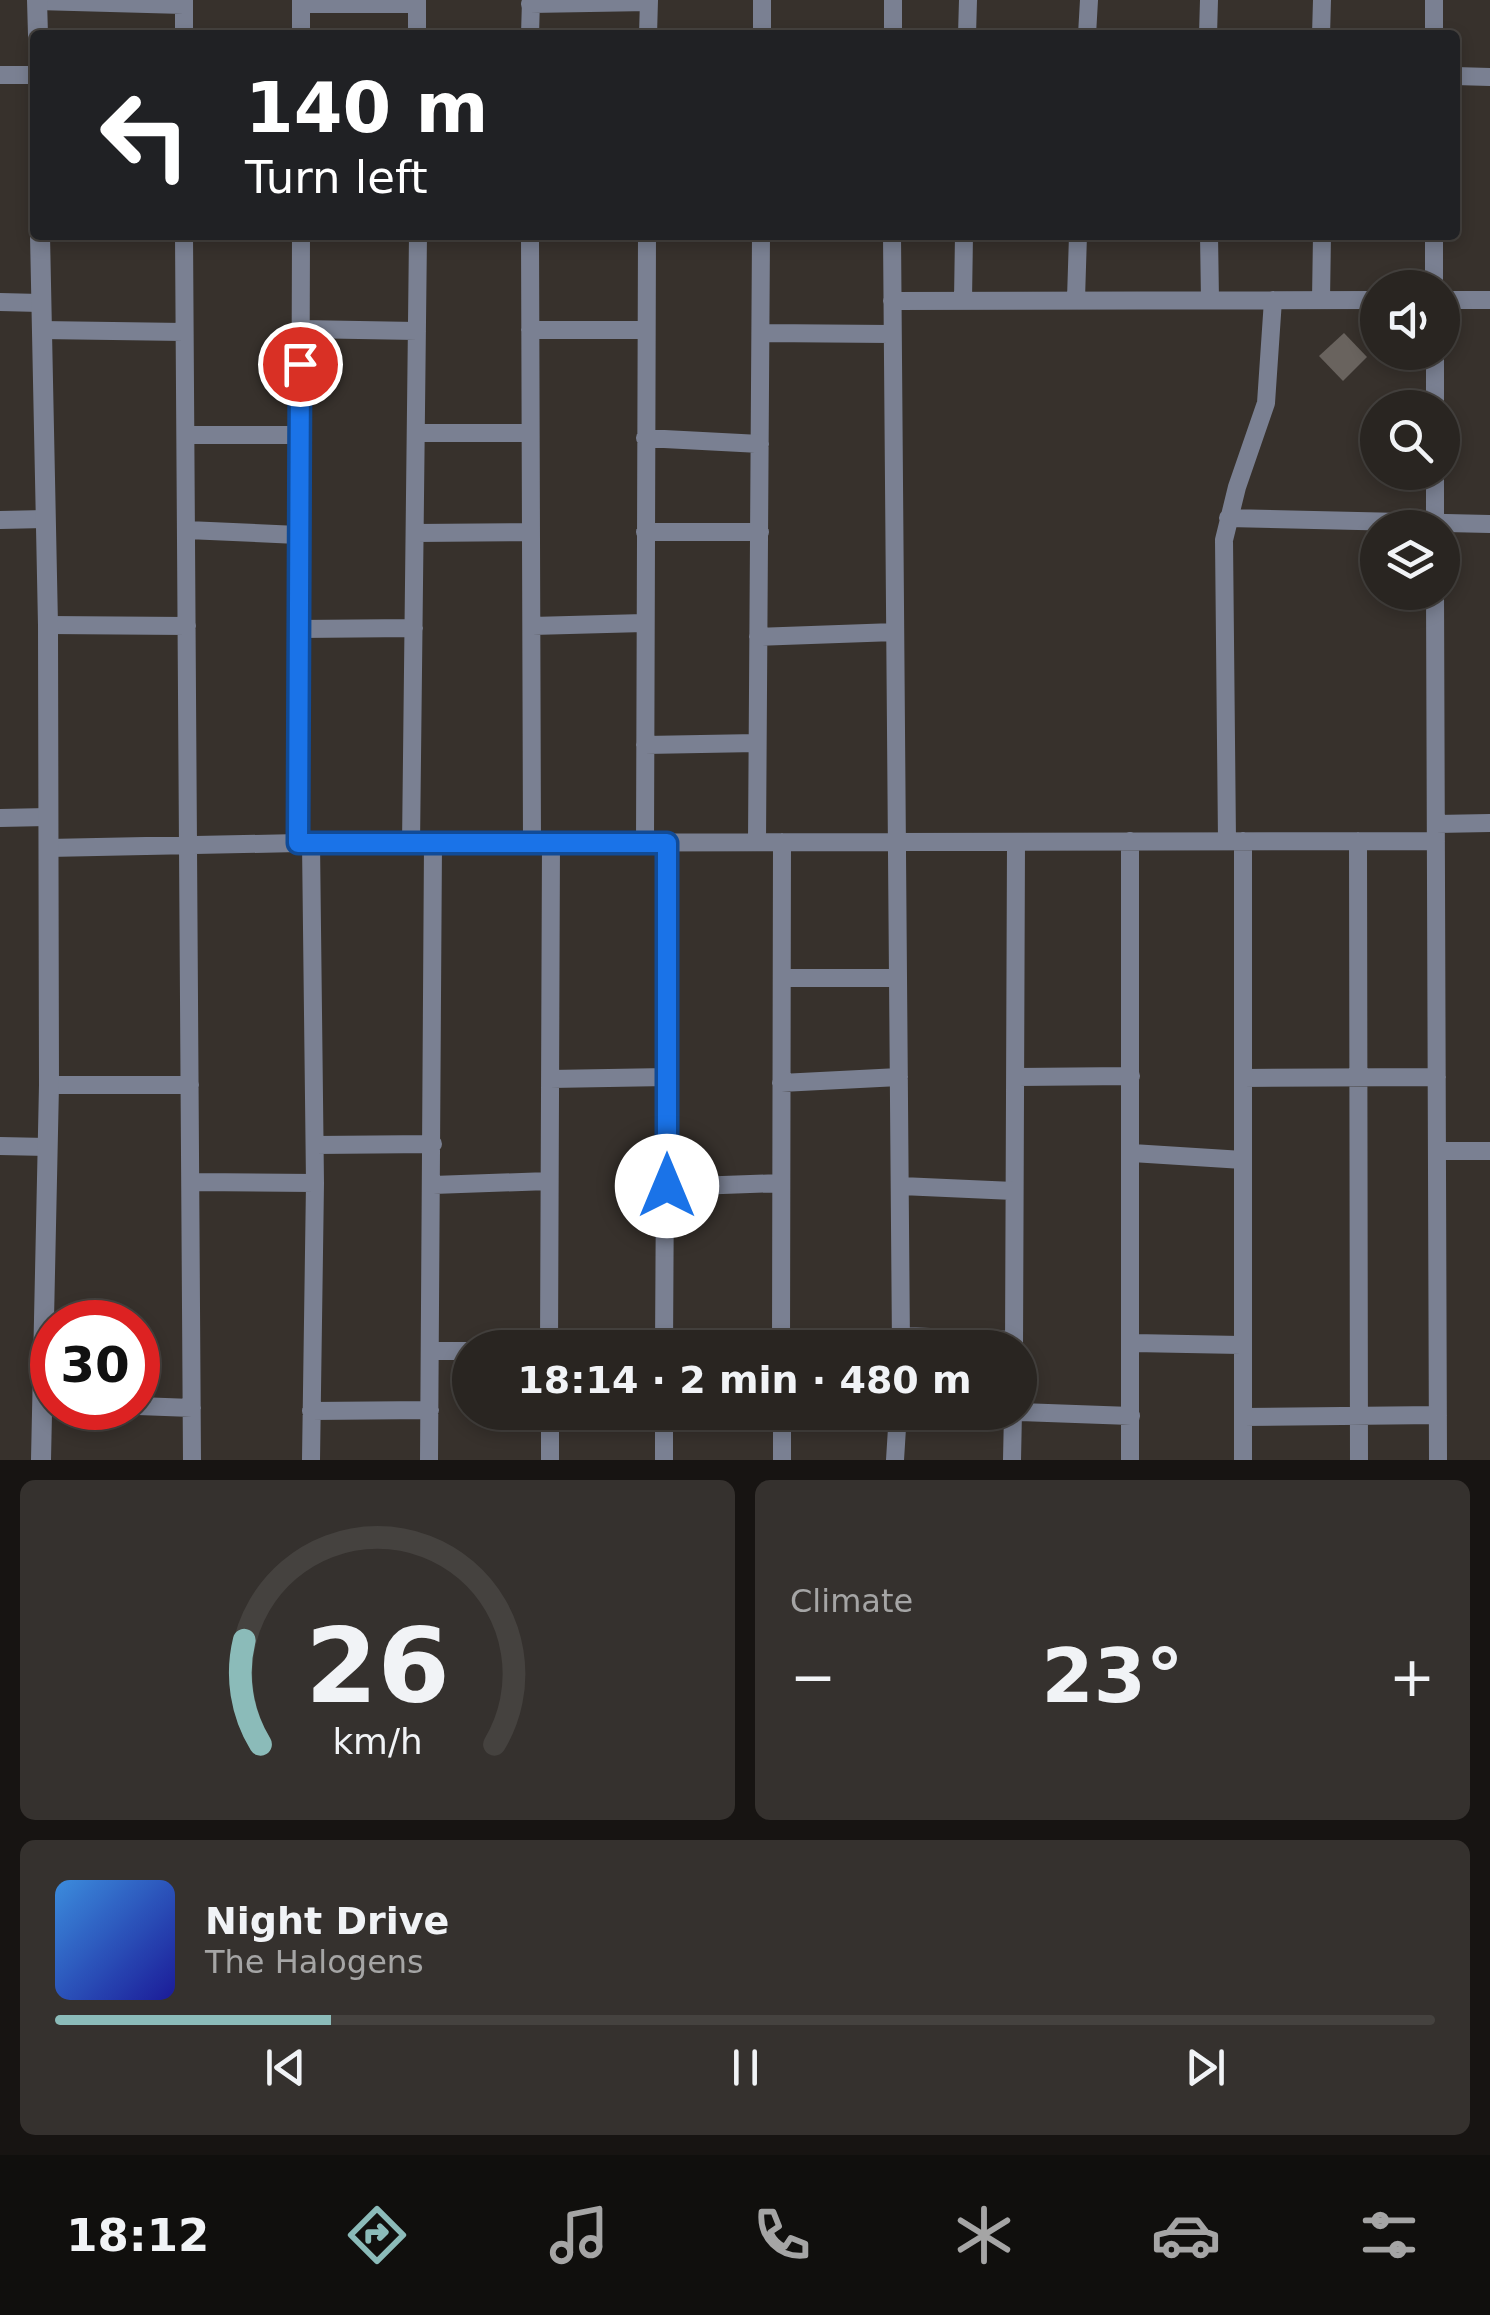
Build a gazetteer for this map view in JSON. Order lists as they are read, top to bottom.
{
  "page": {
    "turn": ["140 m", "Turn left"],
    "limit": "30",
    "trip": "18:14 · 2 min · 480 m",
    "tile": "Climate",
    "heat": ["−", "23°", "+"],
    "song": ["Night Drive", "The Halogens"],
    "tabs": "18:12",
    "gauge": ["26", "km/h"]
  }
}
